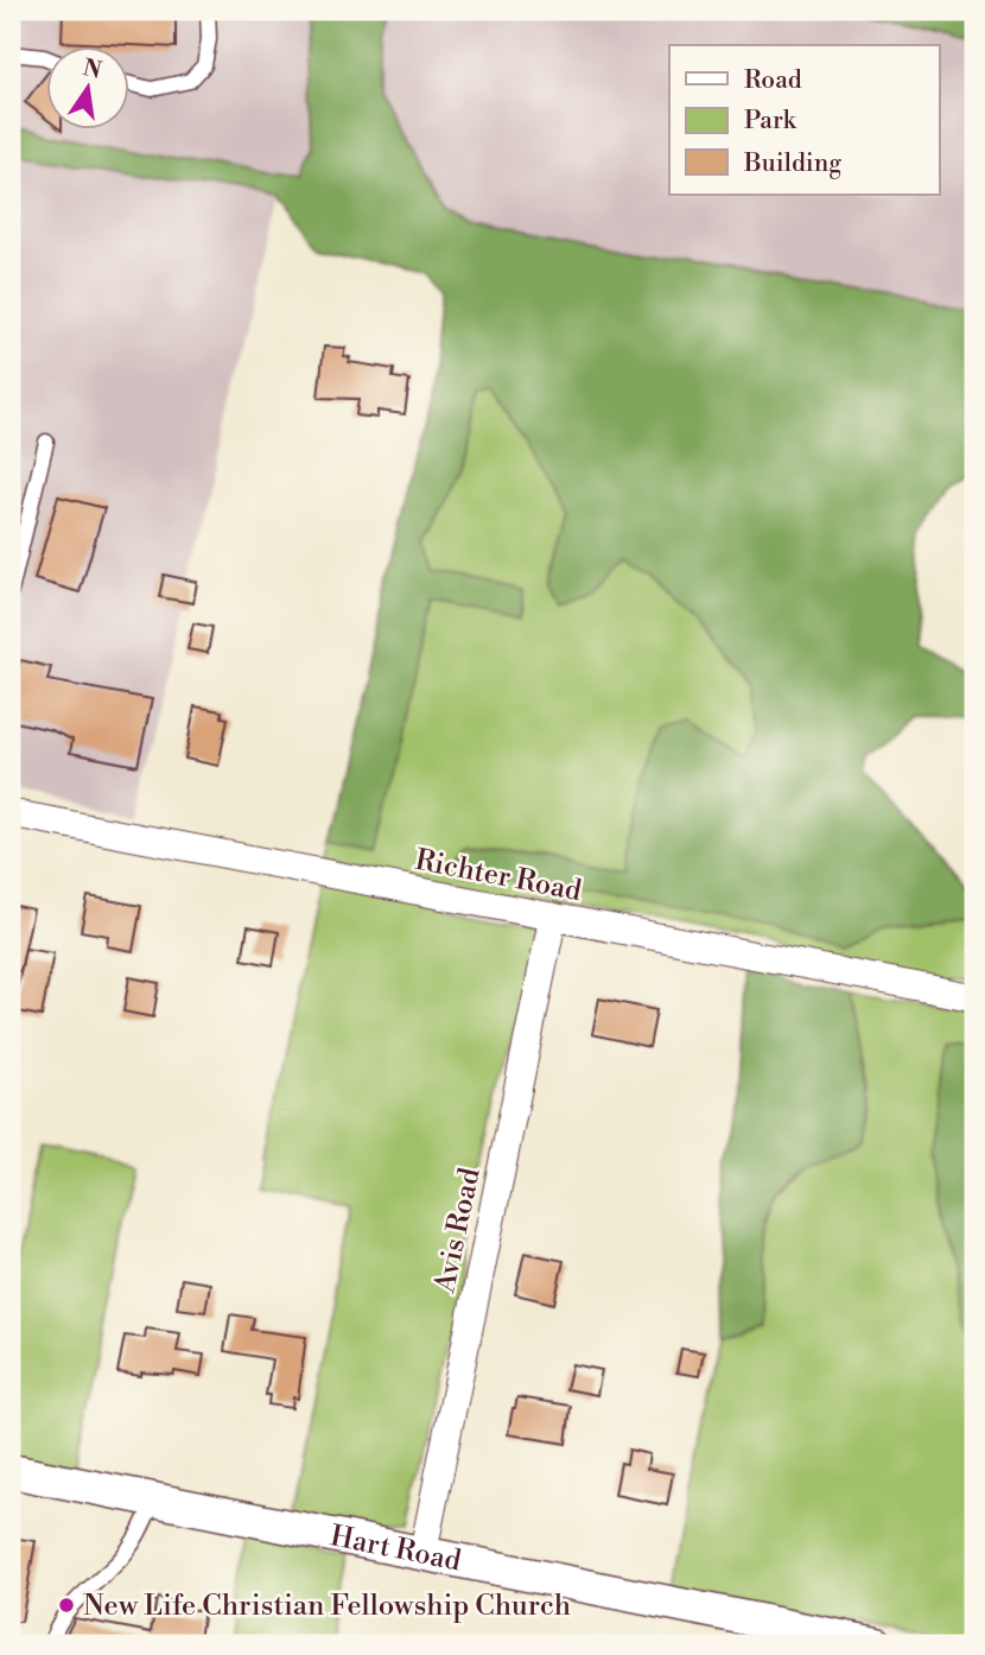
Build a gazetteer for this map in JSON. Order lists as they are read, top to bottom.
{
  "streets": {
    "street": ["Richter Road", "Avis Road", "Hart Road"]
  },
  "crossings": [
    ["Richter Road", "Avis Road"],
    ["Avis Road", "Hart Road"]
  ],
  "places": ["New Life Christian Fellowship Church"],
  "legend": ["Road", "Park", "Building"],
  "north": "top"
}
